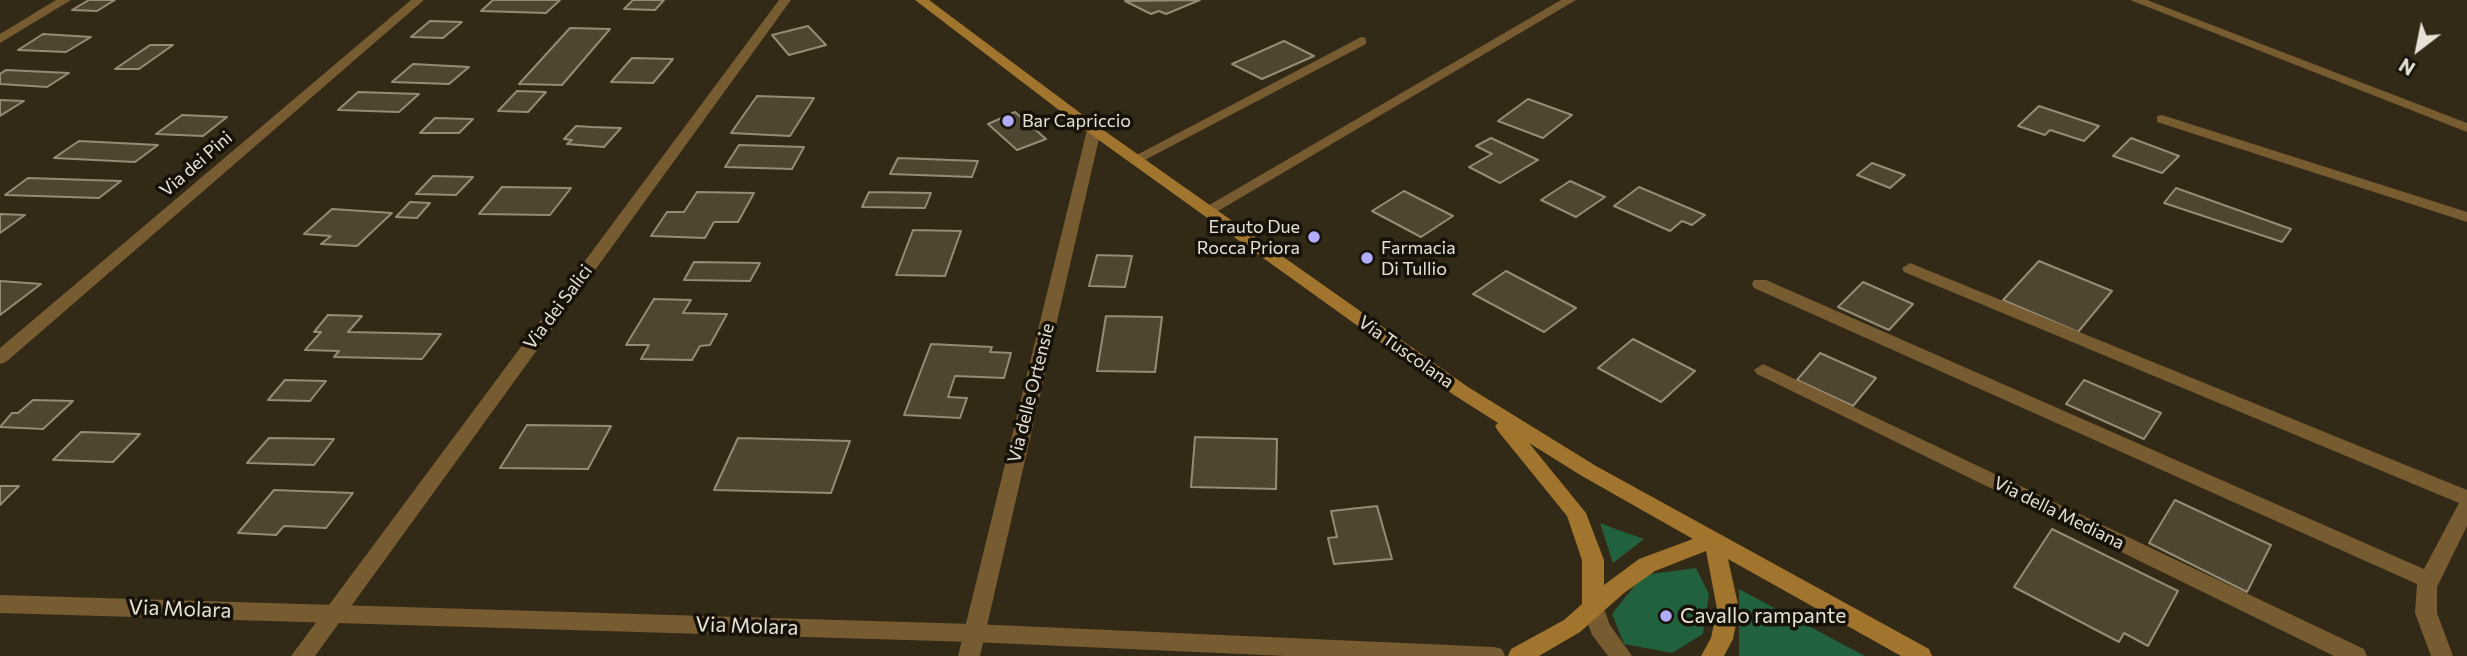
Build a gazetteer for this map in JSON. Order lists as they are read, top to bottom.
{
  "streets": {
    "main road": ["Via Tuscolana"],
    "street": [
      "Via dei Pini",
      "Via dei Salici",
      "Via delle Ortensie",
      "Via della Mediana",
      "Via Molara"
    ]
  },
  "crossings": [
    ["Via dei Salici", "Via Molara"],
    ["Via Tuscolana", "Via delle Ortensie"],
    ["Via delle Ortensie", "Via Molara"]
  ],
  "places": [
    "Bar Capriccio",
    "Erauto Due Rocca Priora",
    "Farmacia Di Tullio",
    "Cavallo rampante"
  ],
  "north": "bottom left"
}
